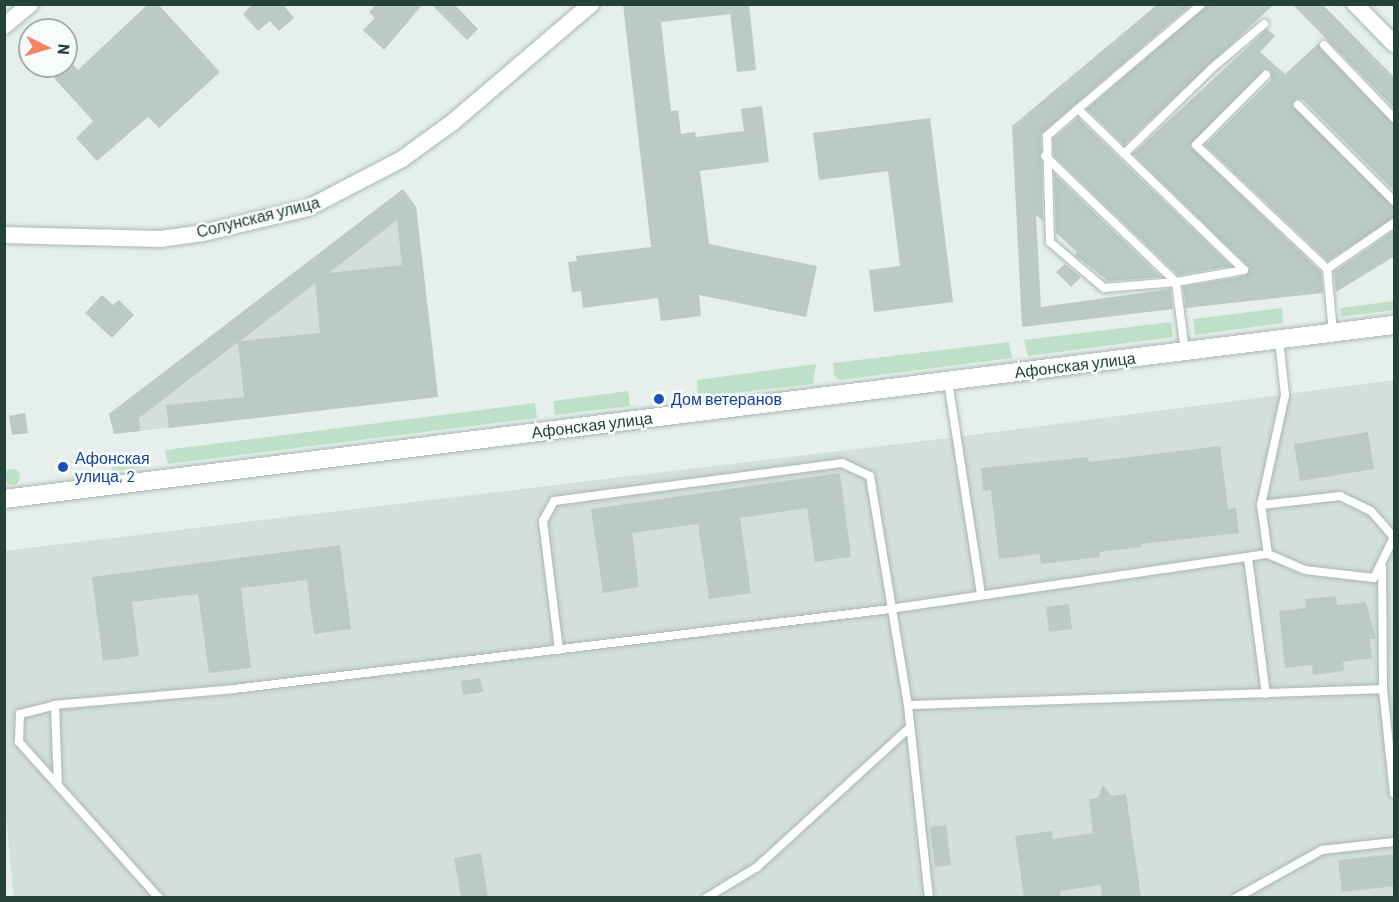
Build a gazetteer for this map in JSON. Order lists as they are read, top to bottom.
{
  "streets": {
    "street": ["Солунская улица", "Афонская улица"]
  },
  "places": ["Дом ветеранов", "Афонская улица, 2"],
  "north": "right"
}
